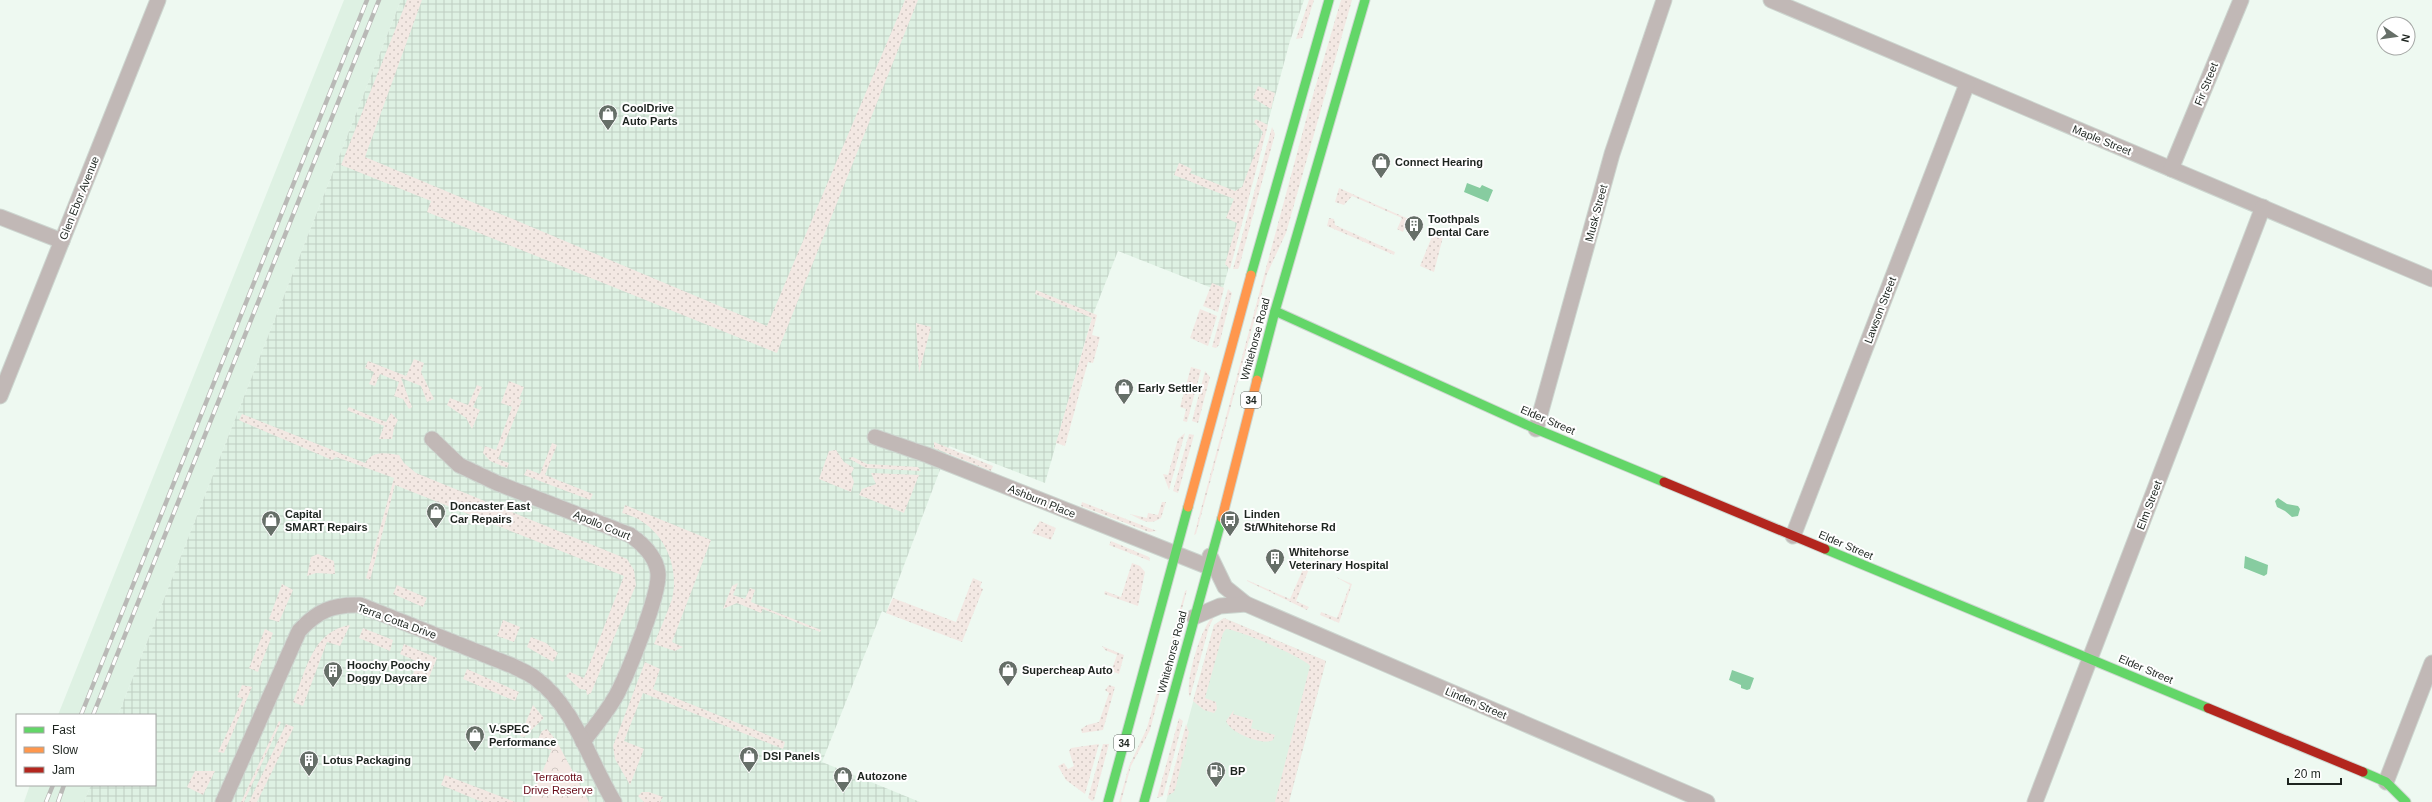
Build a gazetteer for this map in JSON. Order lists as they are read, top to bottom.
{
  "streets": {
    "main road": ["Whitehorse Road", "34", "Elder Street"],
    "street": [
      "Fir Street",
      "Maple Street",
      "Glen Ebor Avenue",
      "Musk Street",
      "Lawson Street",
      "Ashburn Place",
      "Elm Street",
      "Apollo Court",
      "Terra Cotta Drive",
      "Linden Street"
    ]
  },
  "crossings": [
    ["Fir Street", "Maple Street"],
    ["Maple Street", "Lawson Street"],
    ["Maple Street", "Elm Street"],
    ["Musk Street", "Elder Street"],
    ["Lawson Street", "Elder Street"],
    ["Whitehorse Road", "Elder Street"],
    ["Whitehorse Road", "Ashburn Place"],
    ["Whitehorse Road", "Linden Street"],
    ["Elder Street", "Elm Street"],
    ["Ashburn Place", "Linden Street"],
    ["Apollo Court", "Terra Cotta Drive"]
  ],
  "parks": ["Terracotta Drive Reserve"],
  "places": {
    "shop": [
      "CoolDrive Auto Parts",
      "Connect Hearing",
      "Early Settler",
      "Doncaster East Car Repairs",
      "Capital SMART Repairs",
      "Supercheap Auto",
      "V-SPEC Performance",
      "DSI Panels",
      "Autozone"
    ],
    "building": [
      "Toothpals Dental Care",
      "Whitehorse Veterinary Hospital",
      "Hoochy Poochy Doggy Daycare",
      "Lotus Packaging"
    ],
    "bus stop": ["Linden St/Whitehorse Rd"],
    "fuel station": ["BP"]
  },
  "legend": ["Fast", "Slow", "Jam"],
  "scale_bar": "20 m",
  "north": "right"
}
